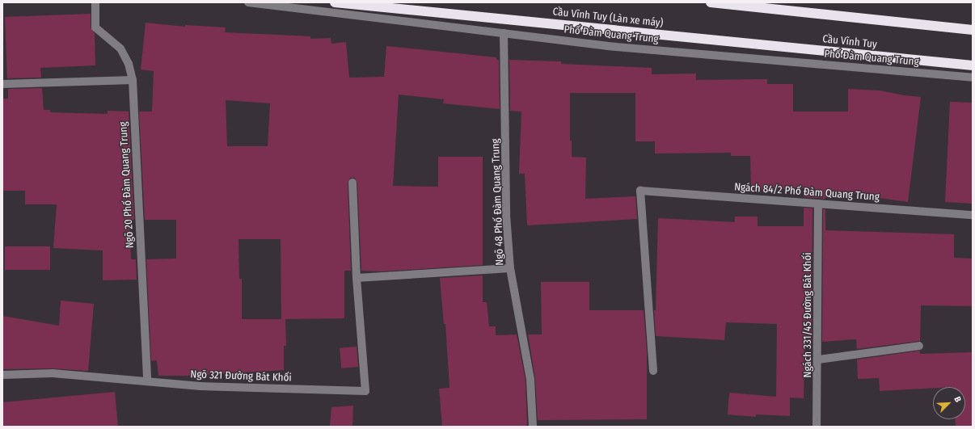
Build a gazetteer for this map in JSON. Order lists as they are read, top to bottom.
{
  "streets": {
    "highway": ["Cầu Vĩnh Tuy (Làn xe máy)", "Cầu Vĩnh Tuy"],
    "street": [
      "Phố Đàm Quang Trung",
      "Ngõ 20 Phố Đàm Quang Trung",
      "Ngách 84/2 Phố Đàm Quang Trung",
      "Ngõ 48 Phố Đàm Quang Trung",
      "Ngách 331/45 Đường Bát Khối",
      "Ngõ 321 Đường Bát Khối"
    ]
  },
  "crossings": [
    ["Cầu Vĩnh Tuy (Làn xe máy)", "Cầu Vĩnh Tuy"],
    ["Phố Đàm Quang Trung", "Ngõ 48 Phố Đàm Quang Trung"],
    ["Ngõ 20 Phố Đàm Quang Trung", "Ngõ 321 Đường Bát Khối"],
    ["Ngách 84/2 Phố Đàm Quang Trung", "Ngách 331/45 Đường Bát Khối"]
  ],
  "north": "top right"
}
